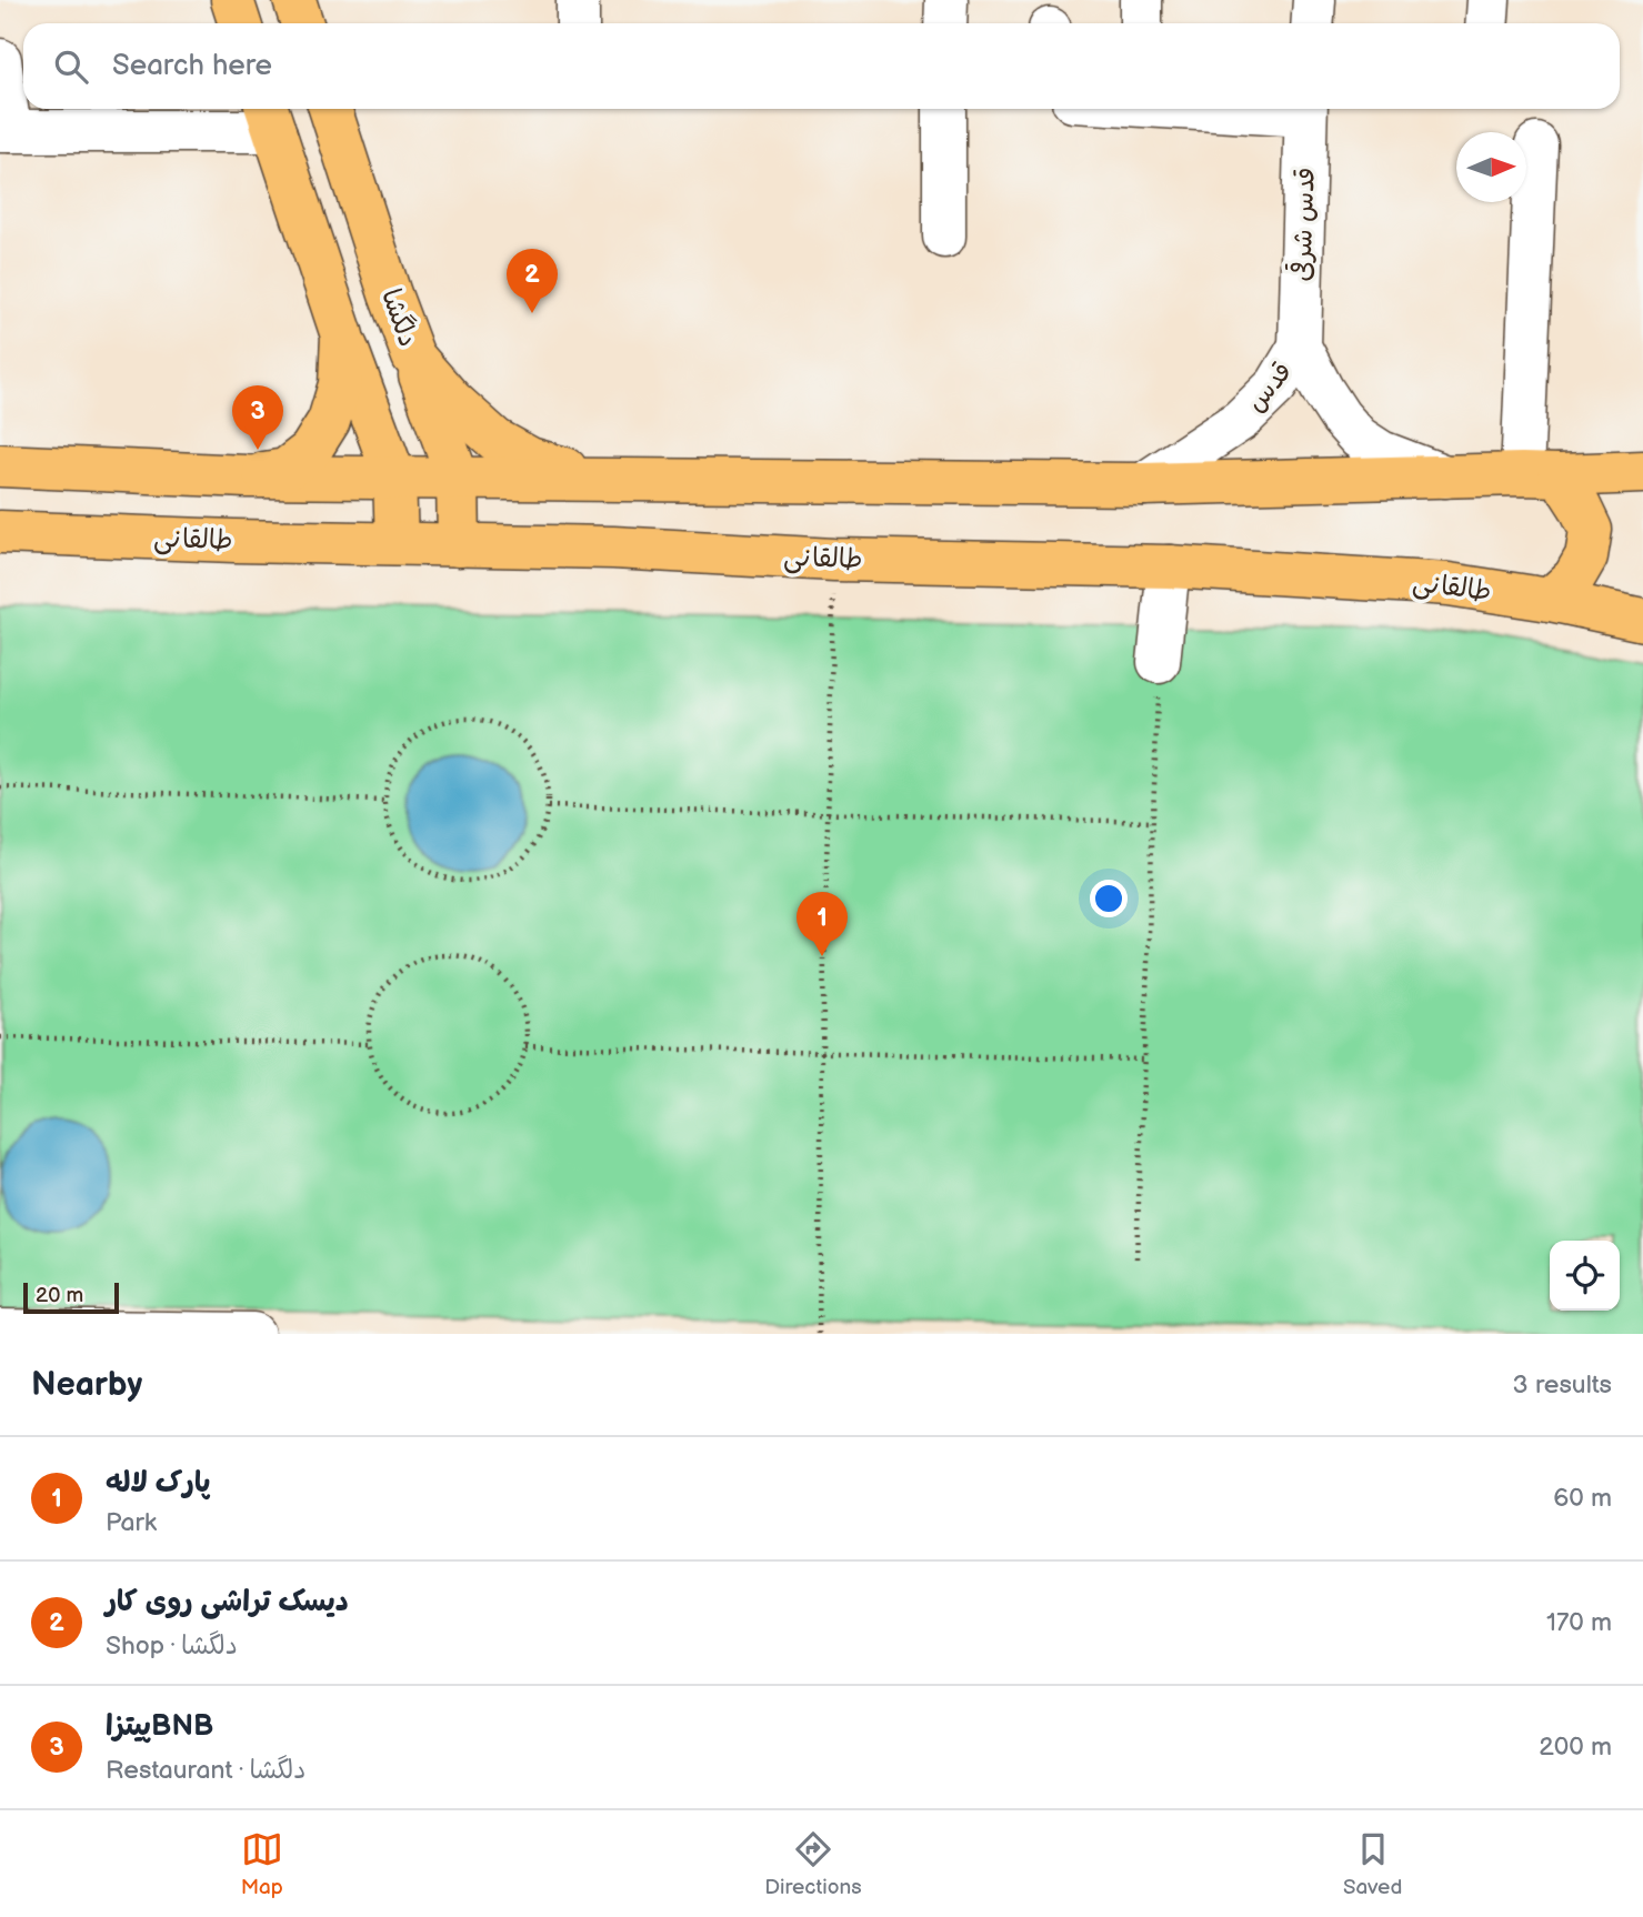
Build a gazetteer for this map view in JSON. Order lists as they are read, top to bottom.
{
  "streets": {
    "main road": ["دلگشا", "طالقانی"],
    "street": ["قدس شرقی", "قدس"]
  },
  "crossings": [
    ["قدس شرقی", "قدس"]
  ],
  "scale_bar": "20 m",
  "north": "right",
  "page": {
    "search": "Search here",
    "pins": ["2", "3", "1"],
    "scale": "20 m",
    "heading": ["Nearby", "3 results"],
    "list": [
      {
        "mark": "1",
        "name": "پارک لاله",
        "note": "Park",
        "value": "60 m"
      },
      {
        "mark": "2",
        "name": "دیسک تراشی روی کار",
        "note": "Shop · دلگشا",
        "value": "170 m"
      },
      {
        "mark": "3",
        "name": "پیتزاBNB",
        "note": "Restaurant · دلگشا",
        "value": "200 m"
      }
    ],
    "nav": ["Map", "Directions", "Saved"]
  }
}
